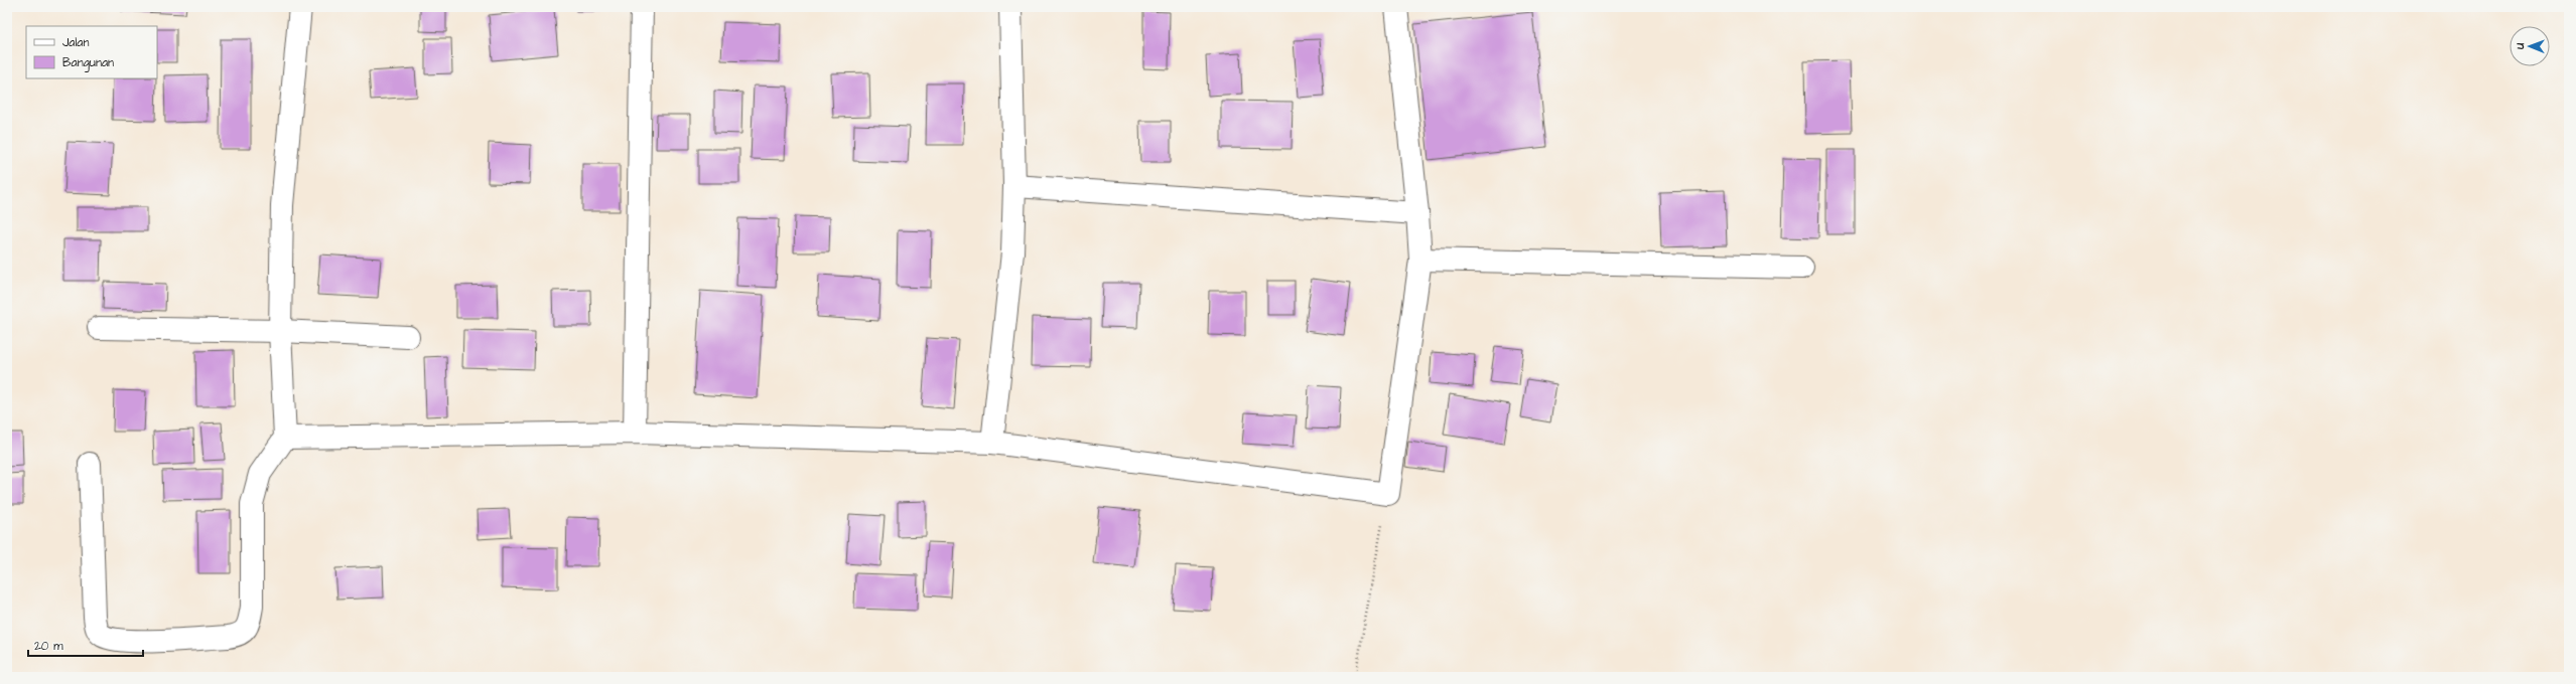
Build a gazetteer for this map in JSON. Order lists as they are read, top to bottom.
{
  "legend": ["Jalan", "Bangunan"],
  "scale_bar": "20 m",
  "north": "left"
}
